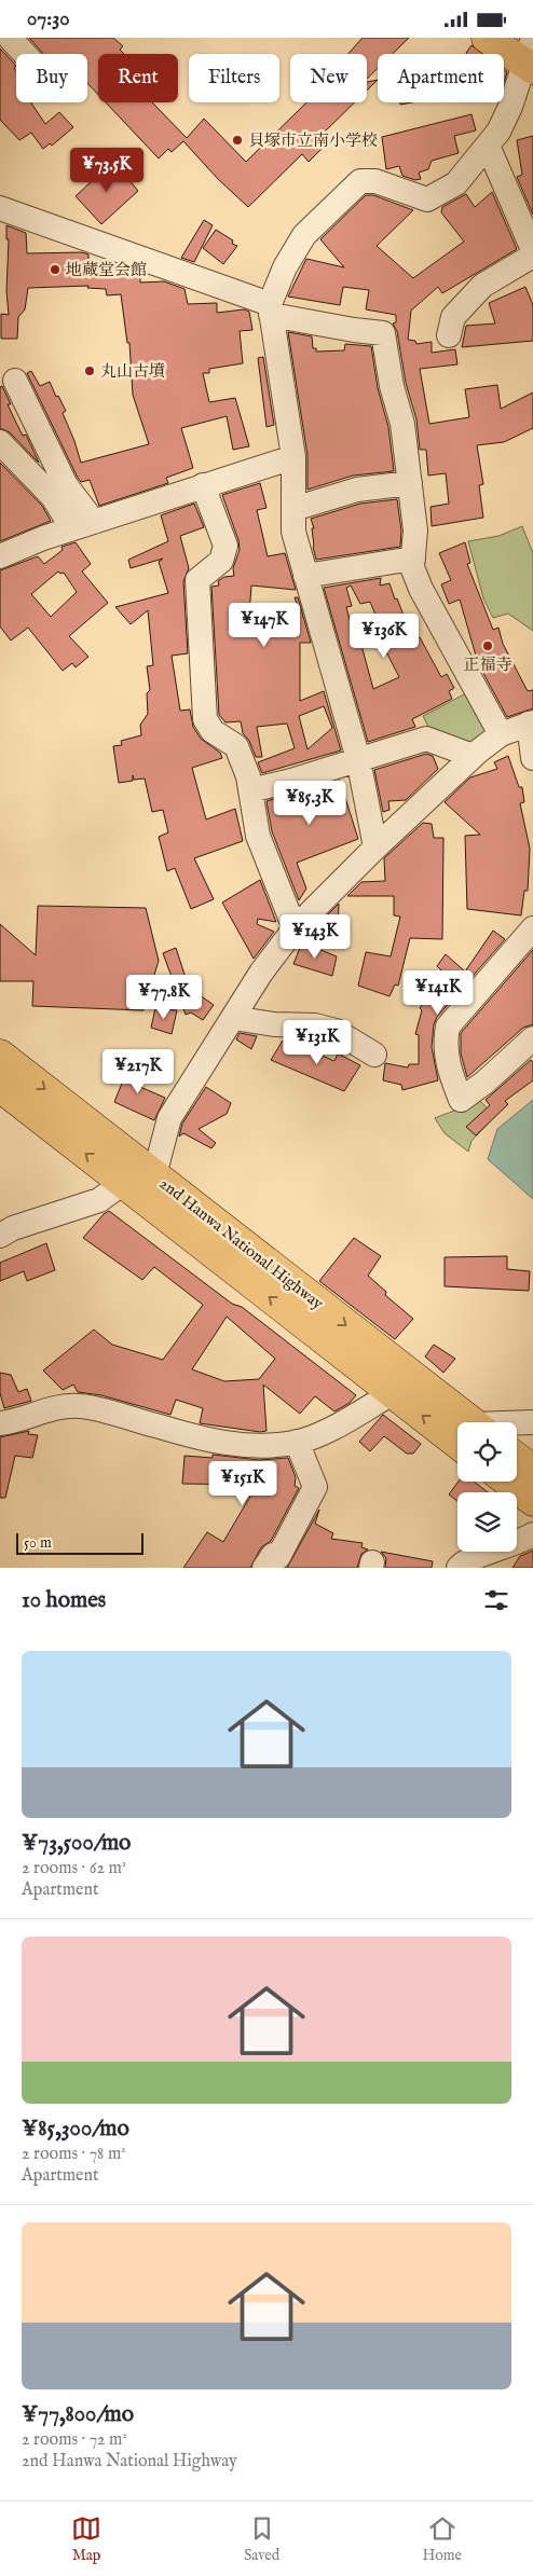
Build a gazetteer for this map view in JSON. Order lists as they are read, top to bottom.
{
  "streets": {
    "main road": ["2nd Hanwa National Highway"]
  },
  "places": [
    "貝塚市立南小学校",
    "地蔵堂会館",
    "丸山古墳",
    "正福寺"
  ],
  "scale_bar": "50 m",
  "page": {
    "status": "07:30",
    "chip": [
      "Buy",
      "Rent",
      "Filters",
      "New",
      "Apartment"
    ],
    "price": [
      "¥73.5K",
      "¥147K",
      "¥136K",
      "¥85.3K",
      "¥143K",
      "¥141K",
      "¥77.8K",
      "¥131K",
      "¥217K",
      "¥151K"
    ],
    "scale": "50 m",
    "heading": "10 homes",
    "list": [
      {
        "name": "¥73,500/mo",
        "note": "2 rooms · 62 m² · Apartment"
      },
      {
        "name": "¥85,300/mo",
        "note": "2 rooms · 78 m² · Apartment"
      },
      {
        "name": "¥77,800/mo",
        "note": "2 rooms · 72 m² · 2nd Hanwa National Highway"
      }
    ],
    "tabs": ["Map", "Saved", "Home"]
  }
}
